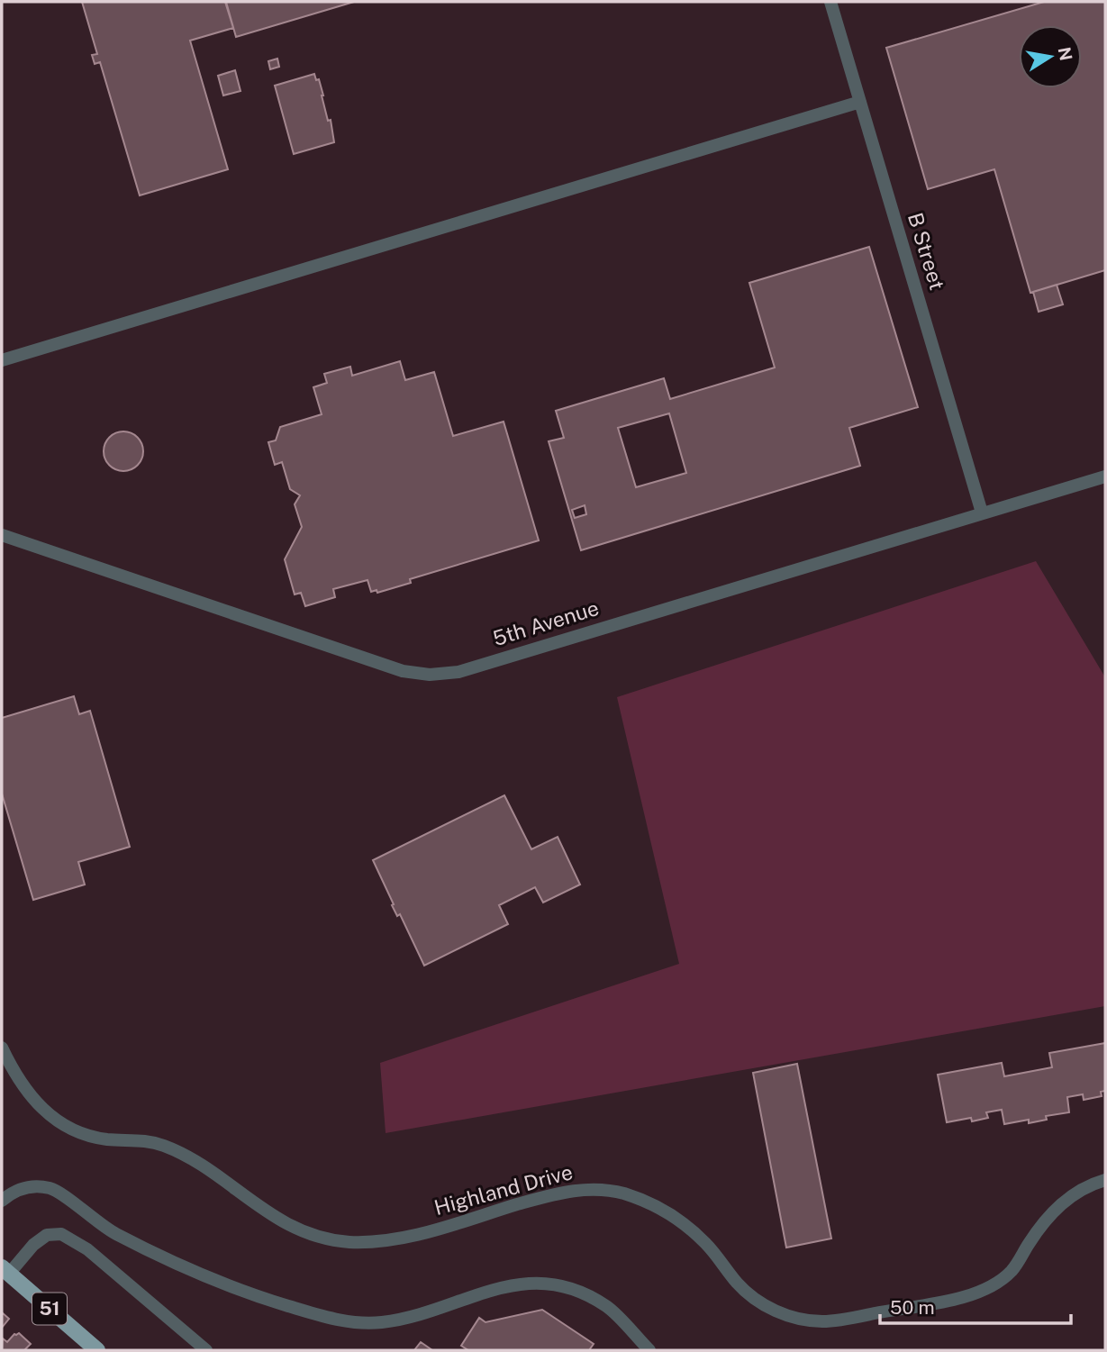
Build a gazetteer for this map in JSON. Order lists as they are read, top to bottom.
{
  "streets": {
    "main road": ["51"],
    "lane": ["B Street", "5th Avenue", "Highland Drive"]
  },
  "crossings": [
    ["B Street", "5th Avenue"]
  ],
  "scale_bar": "50 m",
  "north": "right"
}
